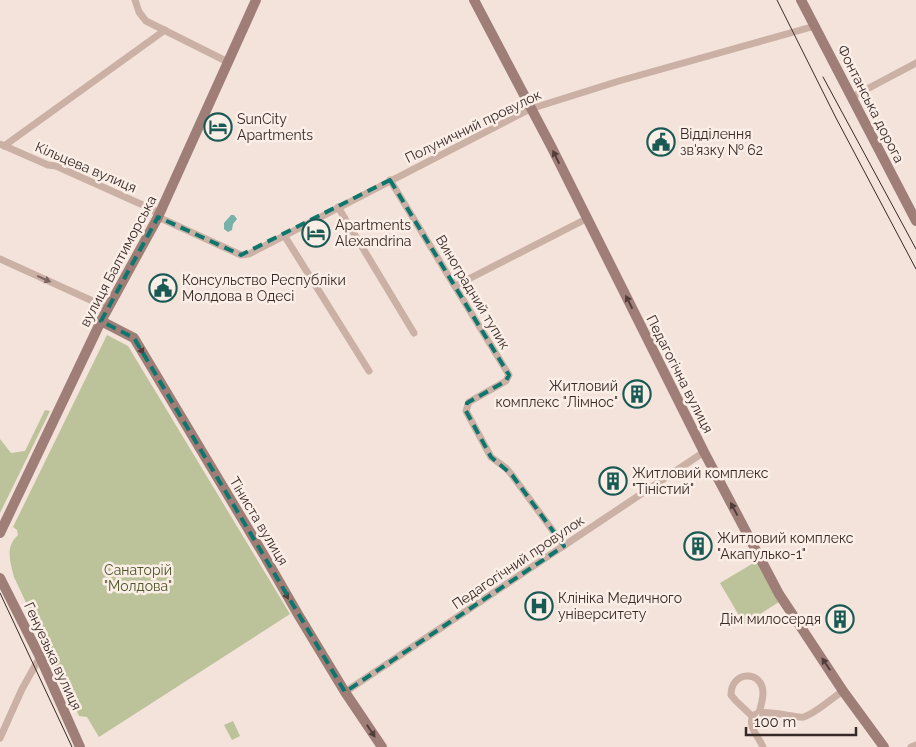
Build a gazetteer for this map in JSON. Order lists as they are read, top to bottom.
{
  "streets": {
    "street": [
      "Фонтанська дорога",
      "Полуничний провулок",
      "Кільцева вулиця",
      "вулиця Балтиморська",
      "Виноградний тупик",
      "Педагогічна вулиця",
      "Тіниста вулиця",
      "Педагогічний провулок",
      "Генуезька вулиця"
    ]
  },
  "crossings": [
    ["Фонтанська дорога", "Полуничний провулок"],
    ["Полуничний провулок", "Кільцева вулиця"],
    ["Полуничний провулок", "вулиця Балтиморська"],
    ["Полуничний провулок", "Виноградний тупик"],
    ["Полуничний провулок", "Педагогічна вулиця"],
    ["Кільцева вулиця", "вулиця Балтиморська"],
    ["вулиця Балтиморська", "Тіниста вулиця"],
    ["Виноградний тупик", "Педагогічний провулок"],
    ["Педагогічна вулиця", "Педагогічний провулок"],
    ["Тіниста вулиця", "Педагогічний провулок"]
  ],
  "one_way": ["Педагогічна вулиця", "Тіниста вулиця"],
  "parks": ["Санаторій \"Молдова\""],
  "places": {
    "hotel": ["SunCity Apartments", "Apartments Alexandrina"],
    "public building": ["Відділення зв'язку № 62", "Консульство Республіки Молдова в Одесі"],
    "building": [
      "Житловий комплекс \"Лімнос\"",
      "Житловий комплекс \"Тіністий\"",
      "Житловий комплекс \"Акапулько-1\"",
      "Дім милосердя"
    ],
    "hospital": ["Клініка Медичного університету"]
  },
  "scale_bar": "100 m"
}
